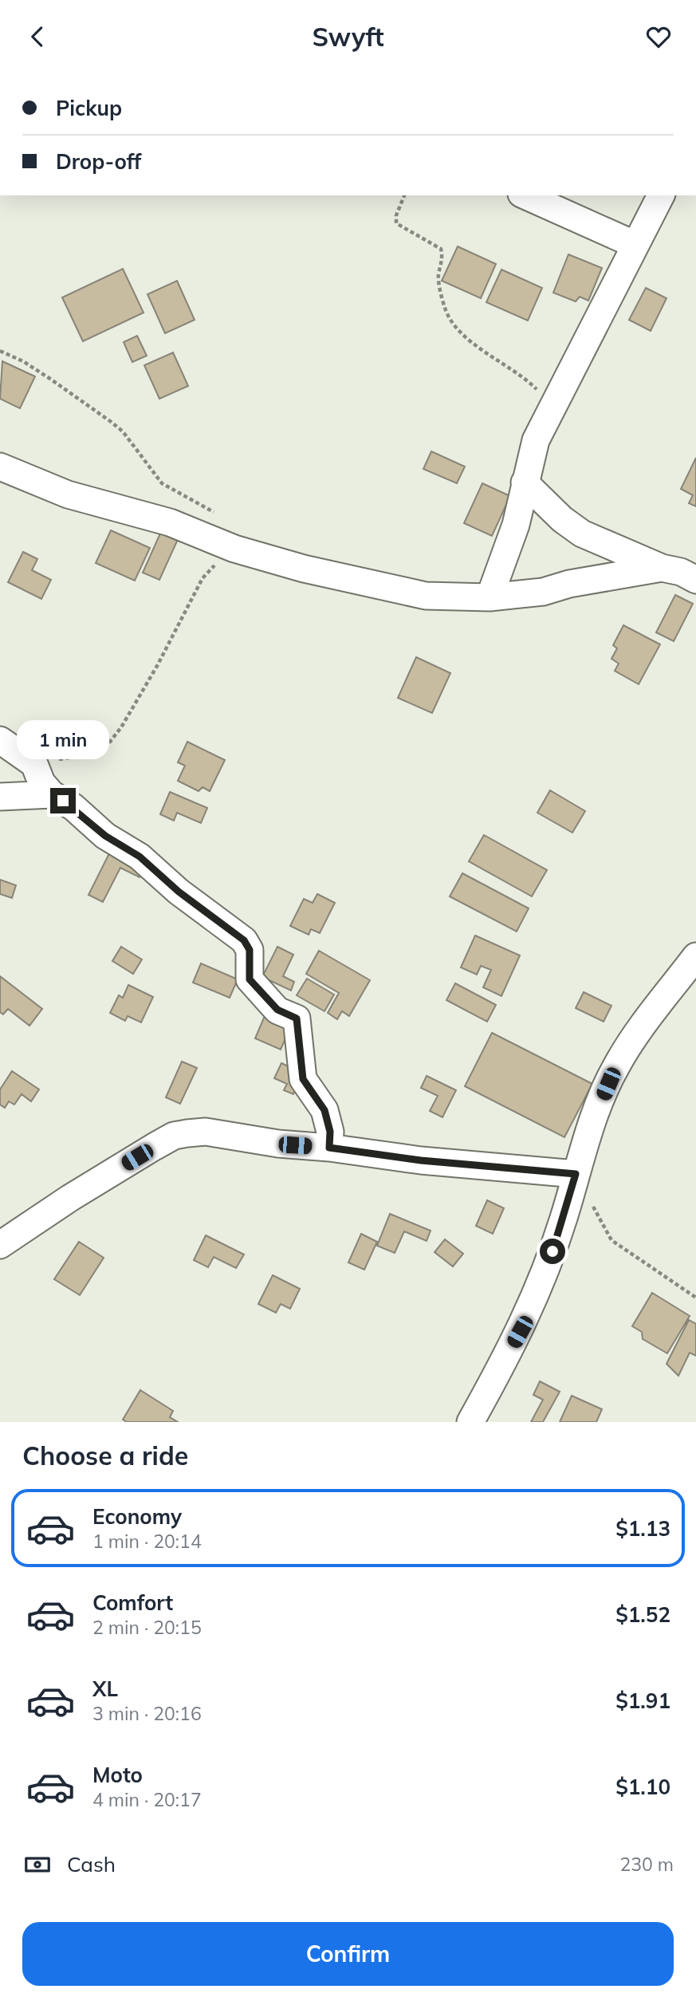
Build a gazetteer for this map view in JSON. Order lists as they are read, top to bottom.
{
  "page": {
    "header": "Swyft",
    "banner": ["Pickup", "Drop-off"],
    "bubble": "1 min",
    "heading": "Choose a ride",
    "list": [
      {
        "name": "Economy",
        "note": "1 min · 20:14",
        "value": "$1.13"
      },
      {
        "name": "Comfort",
        "note": "2 min · 20:15",
        "value": "$1.52"
      },
      {
        "name": "XL",
        "note": "3 min · 20:16",
        "value": "$1.91"
      },
      {
        "name": "Moto",
        "note": "4 min · 20:17",
        "value": "$1.10"
      }
    ],
    "pay": ["Cash", "230 m"],
    "buttons": "Confirm"
  }
}
